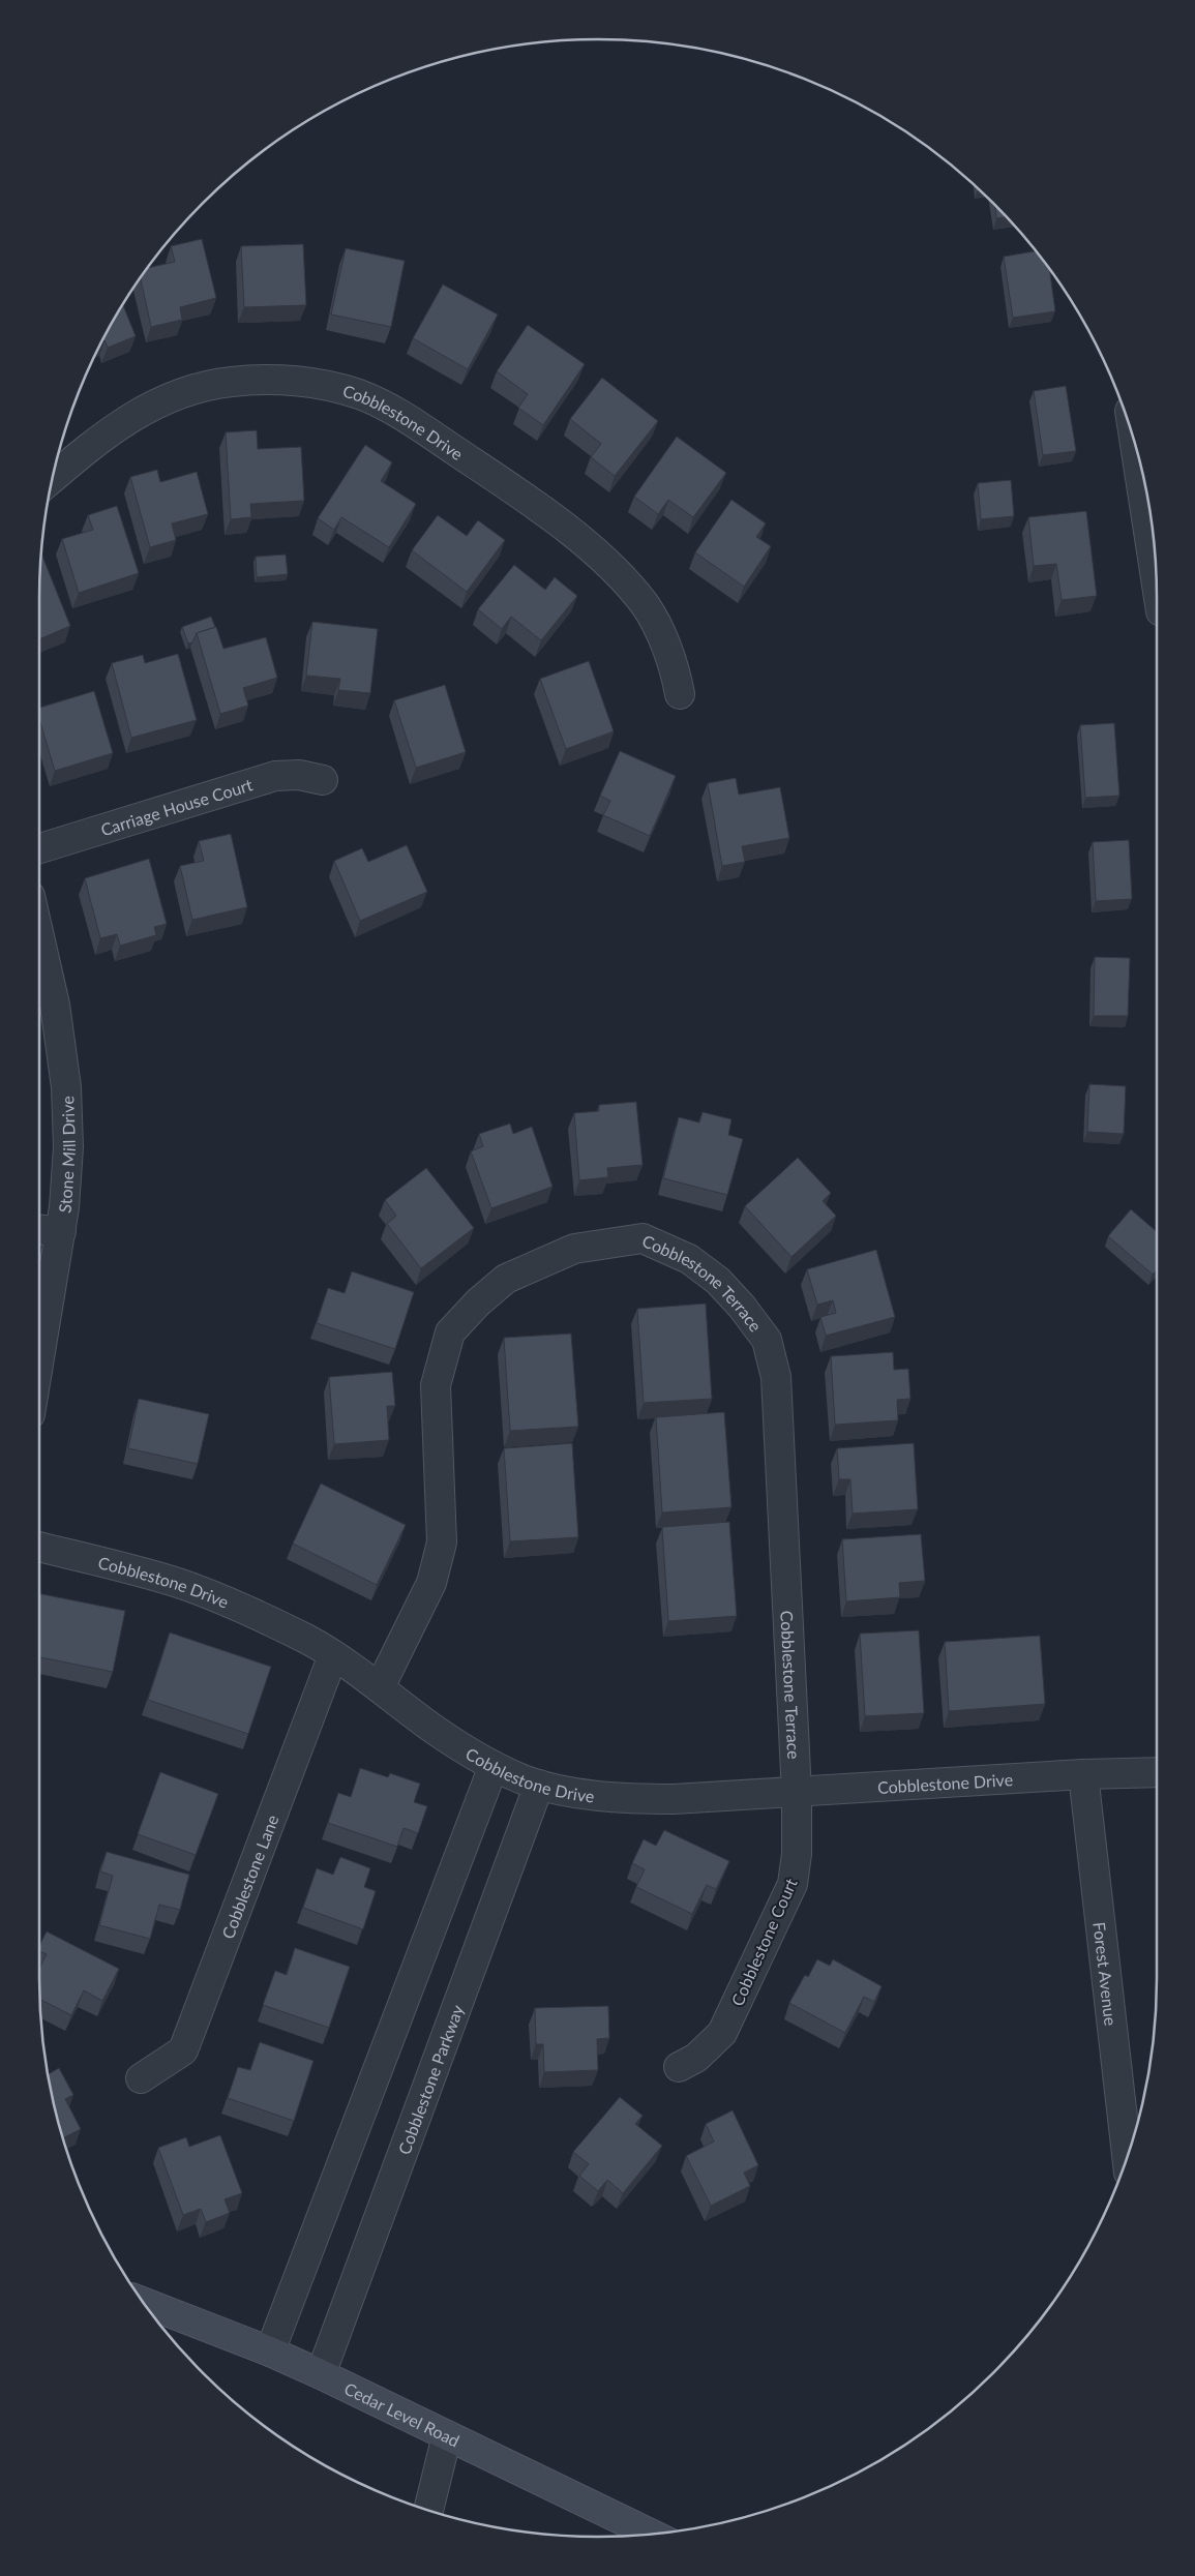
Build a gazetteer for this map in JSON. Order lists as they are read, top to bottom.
{
  "streets": {
    "main road": ["Cedar Level Road"],
    "street": [
      "Cobblestone Drive",
      "Carriage House Court",
      "Stone Mill Drive",
      "Cobblestone Terrace",
      "Cobblestone Lane",
      "Cobblestone Court",
      "Forest Avenue",
      "Cobblestone Parkway"
    ]
  },
  "crossings": [
    ["Cobblestone Drive", "Cobblestone Terrace"],
    ["Cobblestone Drive", "Cobblestone Lane"],
    ["Cobblestone Drive", "Cobblestone Court"],
    ["Cobblestone Drive", "Forest Avenue"],
    ["Cobblestone Drive", "Cobblestone Parkway"],
    ["Cobblestone Terrace", "Cobblestone Court"],
    ["Cobblestone Parkway", "Cedar Level Road"]
  ]
}
